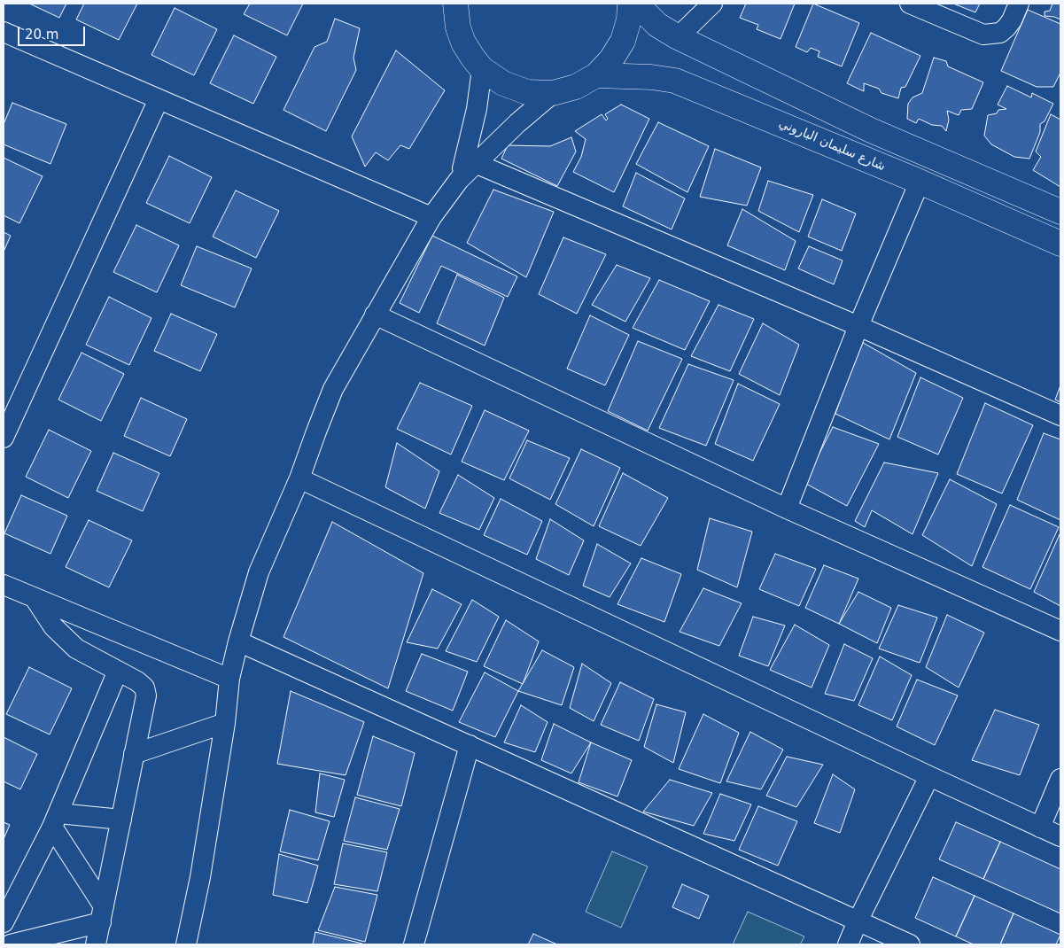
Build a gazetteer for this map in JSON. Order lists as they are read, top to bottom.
{
  "streets": {
    "street": ["شارع سليمان الباروني"]
  },
  "scale_bar": "20 m"
}
